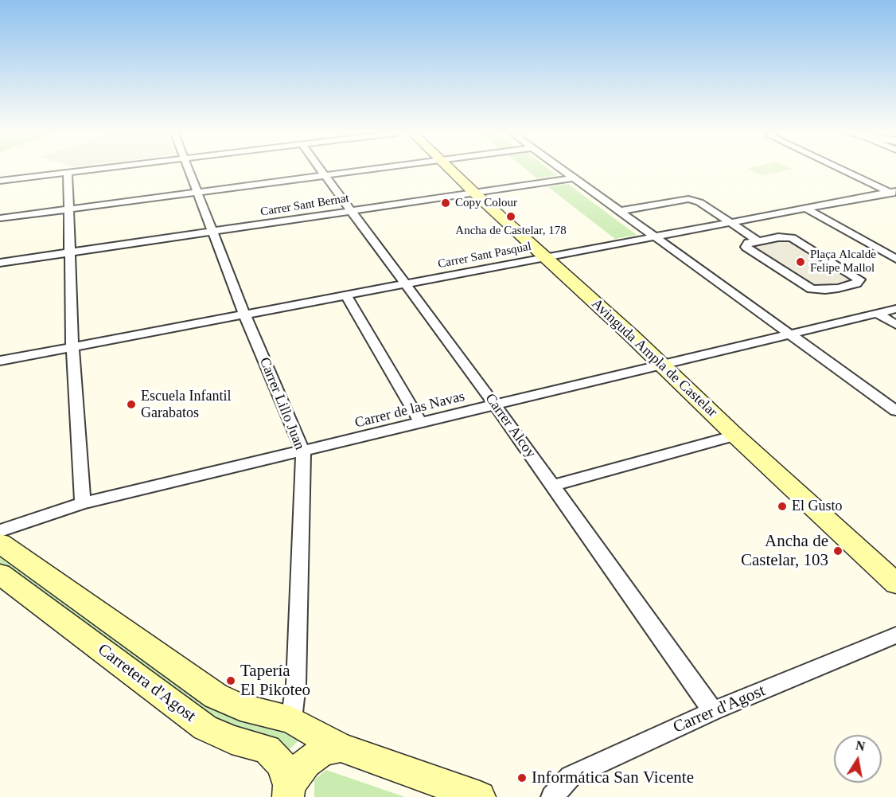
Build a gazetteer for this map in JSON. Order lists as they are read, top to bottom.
{
  "streets": {
    "main road": ["Avinguda Ampla de Castelar", "Carretera d'Agost"],
    "street": [
      "Carrer Sant Bernat",
      "Carrer Sant Pasqual",
      "Carrer Lillo Juan",
      "Carrer de las Navas",
      "Carrer Alcoy",
      "Carrer d'Agost"
    ]
  },
  "crossings": [
    ["Carrer Sant Bernat", "Avinguda Ampla de Castelar"],
    ["Carrer Sant Bernat", "Carrer Lillo Juan"],
    ["Carrer Sant Bernat", "Carrer Alcoy"],
    ["Carrer Sant Pasqual", "Avinguda Ampla de Castelar"],
    ["Carrer Sant Pasqual", "Carrer Lillo Juan"],
    ["Carrer Sant Pasqual", "Carrer Alcoy"],
    ["Avinguda Ampla de Castelar", "Carrer de las Navas"],
    ["Carrer Lillo Juan", "Carrer de las Navas"],
    ["Carrer Lillo Juan", "Carretera d'Agost"],
    ["Carrer de las Navas", "Carrer Alcoy"],
    ["Carrer Alcoy", "Carrer d'Agost"]
  ],
  "places": [
    "Copy Colour",
    "Ancha de Castelar, 178",
    "Plaça Alcalde Felipe Mallol",
    "Escuela Infantil Garabatos",
    "El Gusto",
    "Ancha de Castelar, 103",
    "Tapería El Pikoteo",
    "Informática San Vicente"
  ],
  "north": "top"
}
